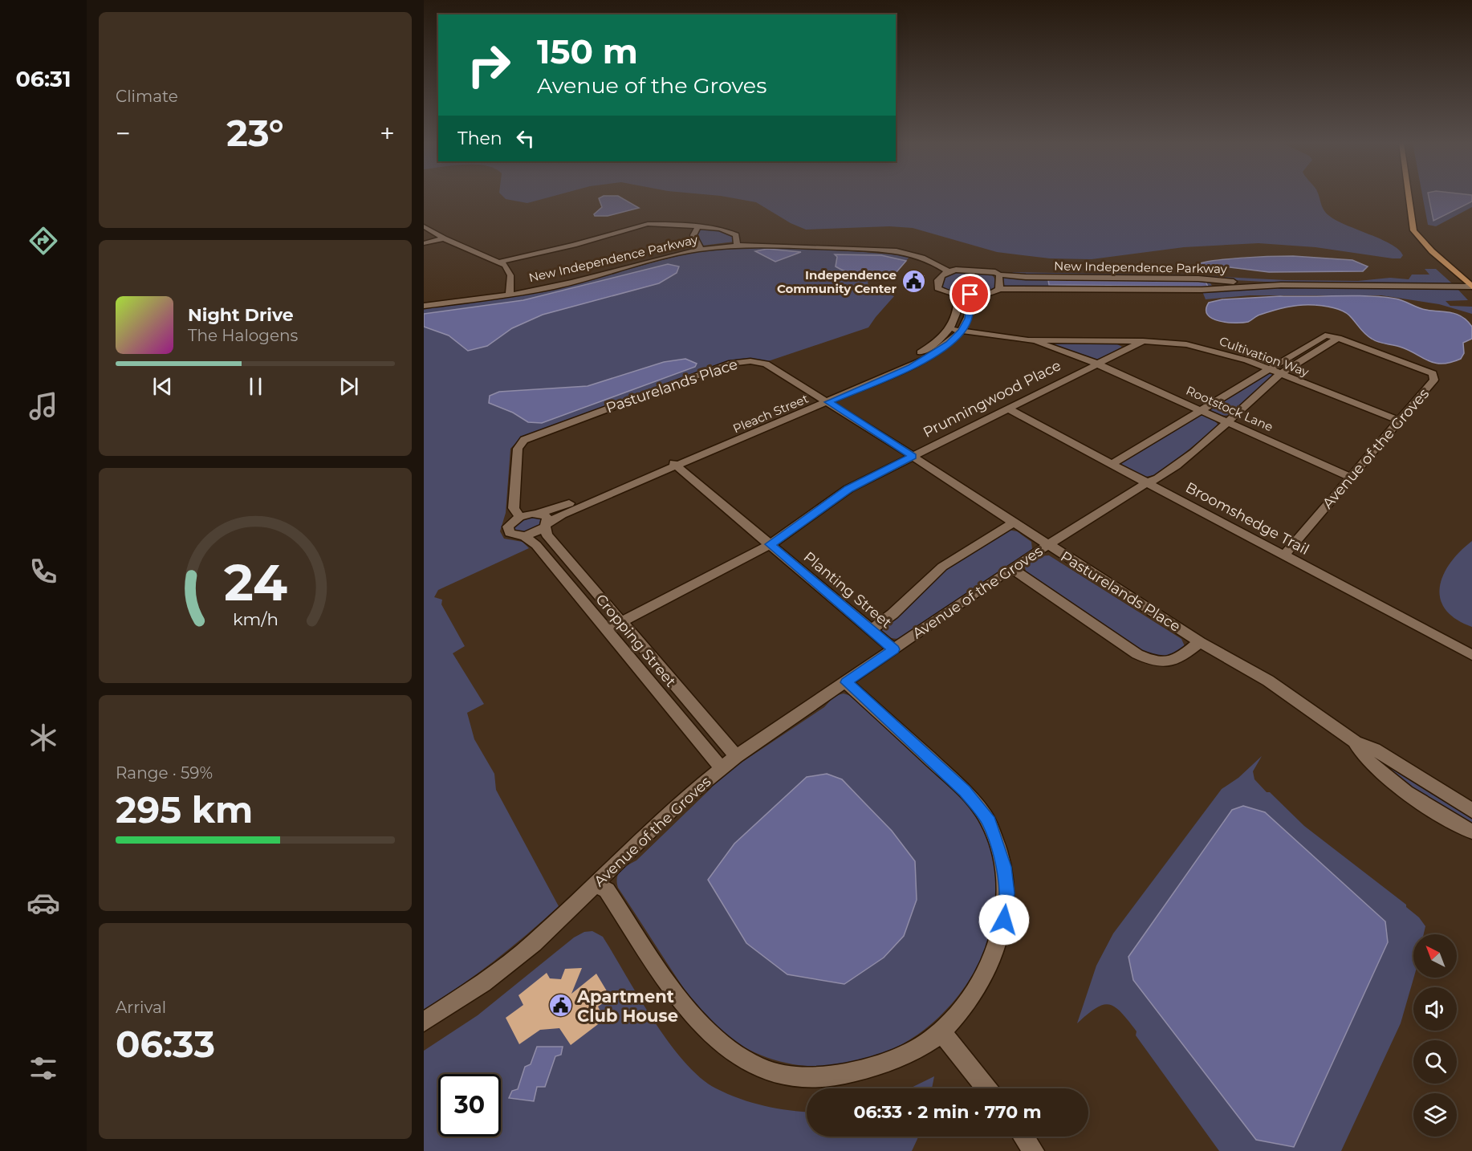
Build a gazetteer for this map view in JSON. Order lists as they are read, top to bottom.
{
  "streets": {
    "street": [
      "New Independence Parkway",
      "Cultivation Way",
      "Pasturelands Place",
      "Prunningwood Place",
      "Rootstock Lane",
      "Pleach Street",
      "Avenue of the Groves",
      "Broomshedge Trail",
      "Planting Street",
      "Cropping Street"
    ]
  },
  "crossings": [
    ["New Independence Parkway", "Pleach Street"],
    ["Cultivation Way", "Prunningwood Place"],
    ["Cultivation Way", "Rootstock Lane"],
    ["Cultivation Way", "Pleach Street"],
    ["Cultivation Way", "Avenue of the Groves"],
    ["Pasturelands Place", "Prunningwood Place"],
    ["Pasturelands Place", "Pleach Street"],
    ["Pasturelands Place", "Avenue of the Groves"],
    ["Pasturelands Place", "Cropping Street"],
    ["Prunningwood Place", "Rootstock Lane"],
    ["Prunningwood Place", "Broomshedge Trail"],
    ["Prunningwood Place", "Planting Street"],
    ["Prunningwood Place", "Cropping Street"],
    ["Rootstock Lane", "Avenue of the Groves"],
    ["Pleach Street", "Planting Street"],
    ["Pleach Street", "Cropping Street"],
    ["Avenue of the Groves", "Broomshedge Trail"],
    ["Avenue of the Groves", "Planting Street"],
    ["Avenue of the Groves", "Cropping Street"]
  ],
  "places": {
    "public building": ["Independence Community Center", "Apartment Club House"]
  },
  "north": "top left",
  "page": {
    "tabs": "06:31",
    "tile": [
      "Climate",
      ["Range · 59%", "295 km"],
      ["Arrival", "06:33"]
    ],
    "turn": ["150 m", "Avenue of the Groves"],
    "heat": ["−", "23°", "+"],
    "then": "Then",
    "song": ["Night Drive", "The Halogens"],
    "limit": "30",
    "trip": "06:33 · 2 min · 770 m",
    "gauge": ["24", "km/h"]
  }
}
